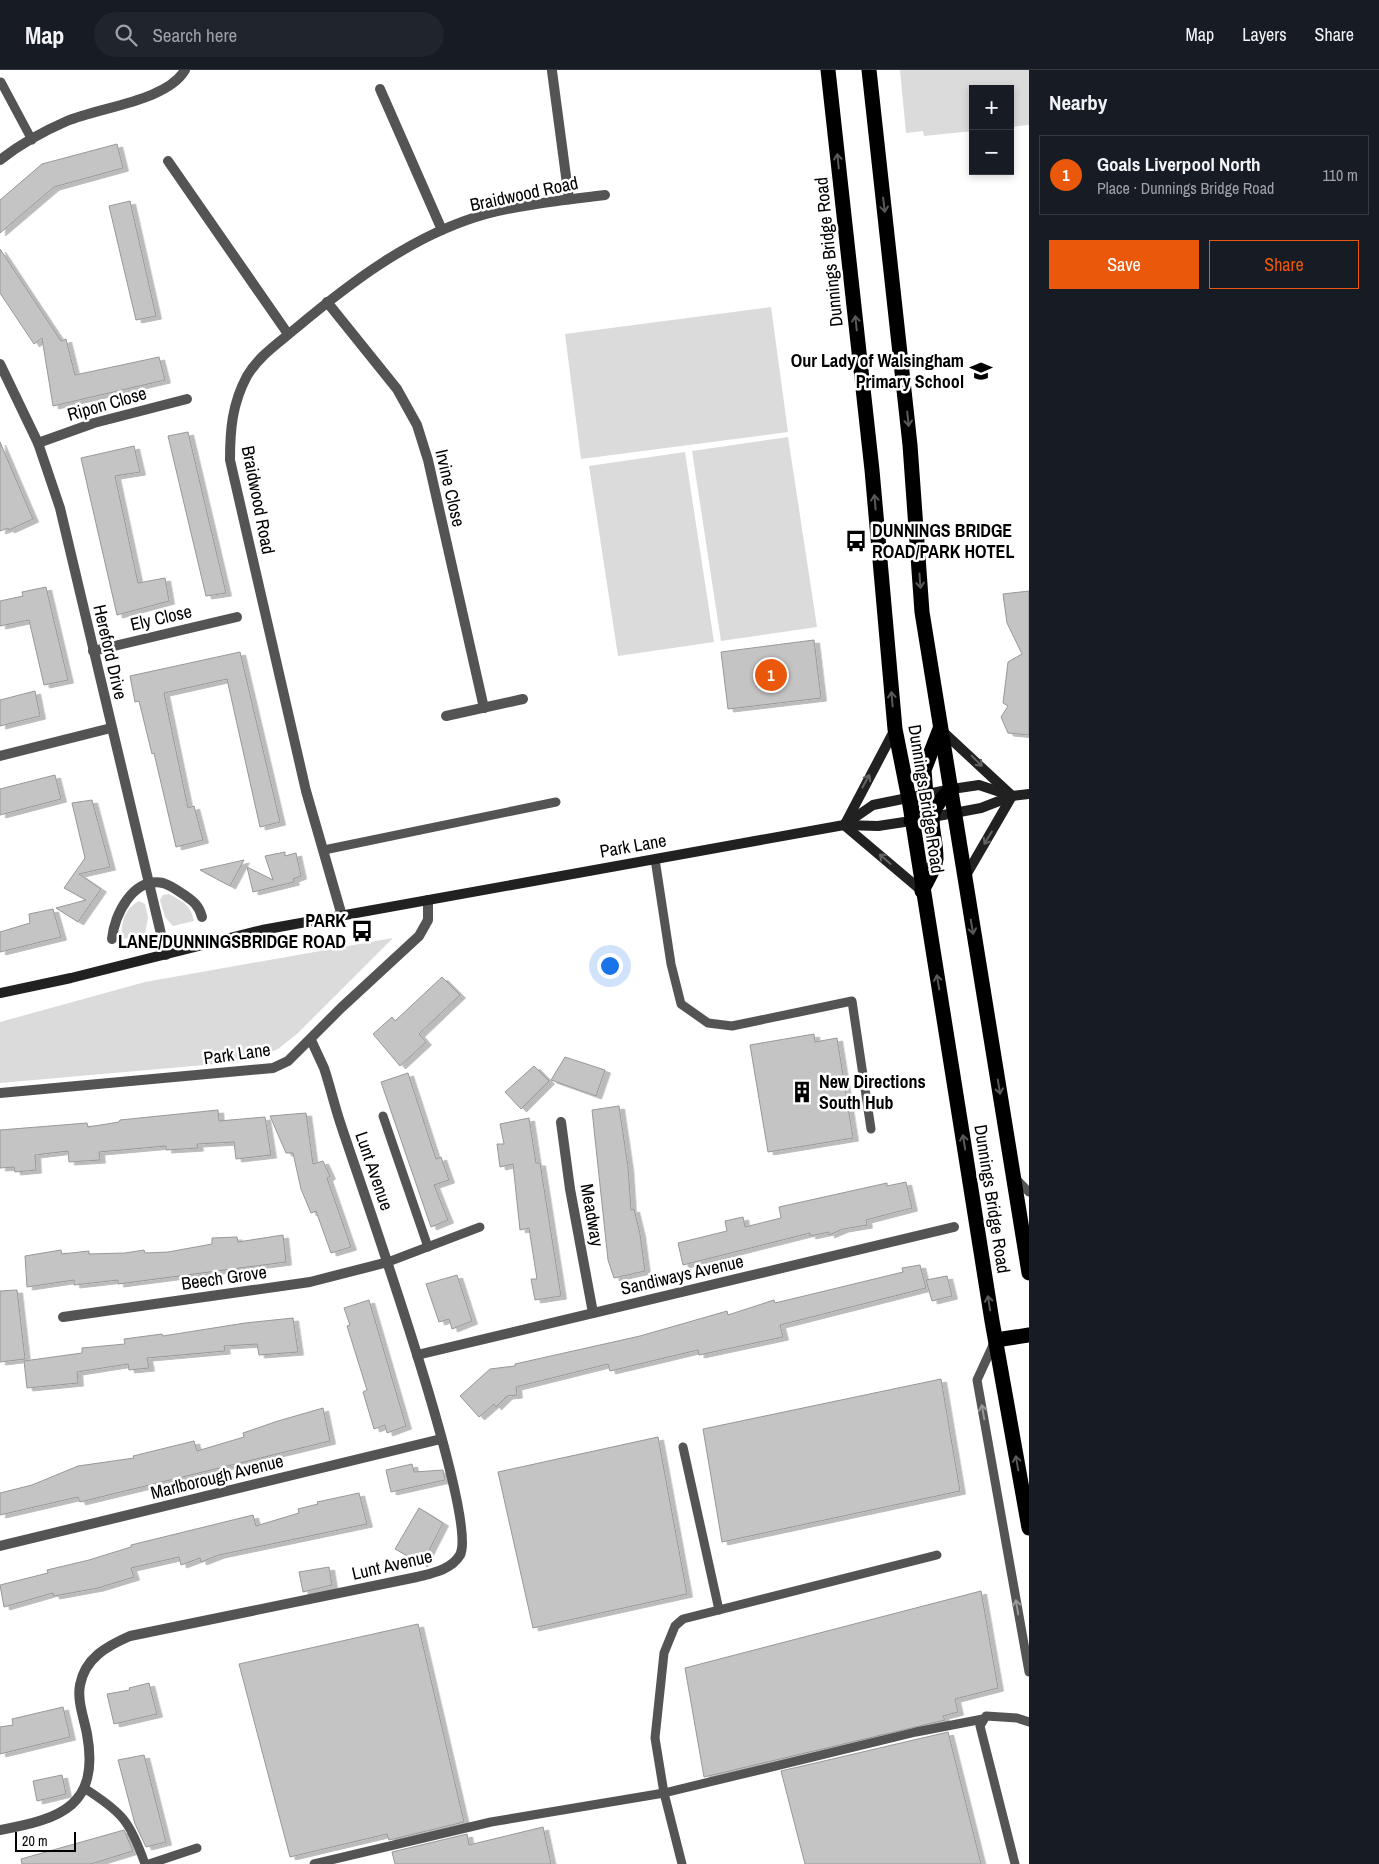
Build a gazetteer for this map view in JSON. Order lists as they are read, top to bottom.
{
  "streets": {
    "highway": ["Dunnings Bridge Road"],
    "street": [
      "Braidwood Road",
      "Ripon Close",
      "Irvine Close",
      "Ely Close",
      "Hereford Drive",
      "Park Lane",
      "Lunt Avenue",
      "Meadway",
      "Sandiways Avenue",
      "Beech Grove",
      "Marlborough Avenue"
    ]
  },
  "crossings": [
    ["Braidwood Road", "Irvine Close"],
    ["Braidwood Road", "Park Lane"],
    ["Dunnings Bridge Road", "Park Lane"],
    ["Ripon Close", "Hereford Drive"],
    ["Ely Close", "Hereford Drive"],
    ["Hereford Drive", "Park Lane"],
    ["Park Lane", "Lunt Avenue"],
    ["Lunt Avenue", "Sandiways Avenue"],
    ["Lunt Avenue", "Beech Grove"],
    ["Lunt Avenue", "Marlborough Avenue"],
    ["Meadway", "Sandiways Avenue"]
  ],
  "places": {
    "school or university": ["Our Lady of Walsingham Primary School"],
    "bus stop": ["DUNNINGS BRIDGE ROAD/PARK HOTEL", "PARK LANE/DUNNINGSBRIDGE ROAD"],
    "building": ["New Directions South Hub"]
  },
  "scale_bar": "20 m",
  "page": {
    "header": "Map",
    "search": "Search here",
    "nav": ["Map", "Layers", "Share"],
    "heading": "Nearby",
    "map_buttons": ["+", "−"],
    "list": [
      {
        "mark": "1",
        "name": "Goals Liverpool North",
        "note": "Place · Dunnings Bridge Road",
        "value": "110 m"
      }
    ],
    "buttons": ["Save", "Share"],
    "pins": "1",
    "scale": "20 m"
  }
}
